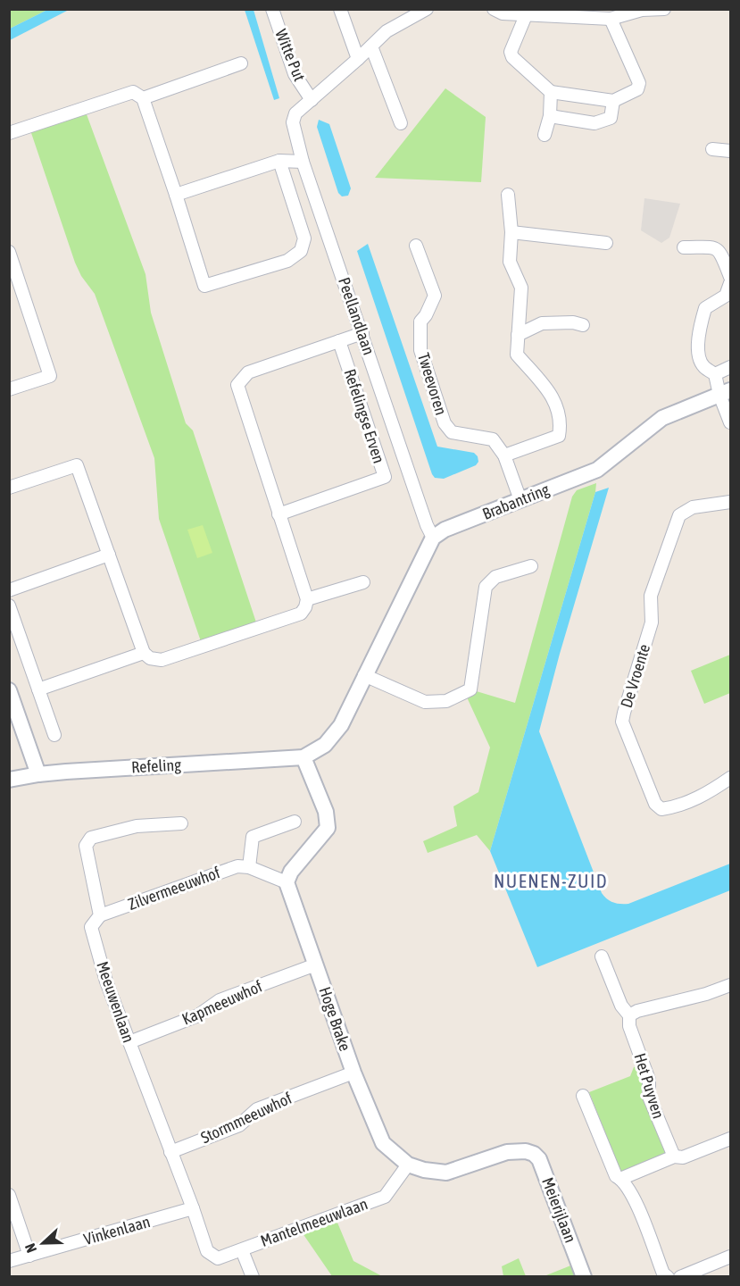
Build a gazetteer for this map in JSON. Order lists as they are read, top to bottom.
{
  "streets": {
    "street": [
      "Witte Put",
      "Peellandlaan",
      "Tweevoren",
      "Refelingse Erven",
      "Brabantring",
      "De Vroente",
      "Refeling",
      "Zilvermeeuwhof",
      "Meeuwenlaan",
      "Kapmeeuwhof",
      "Hoge Brake",
      "Het Puyven",
      "Stormmeeuwhof",
      "Meierijlaan",
      "Mantelmeeuwlaan",
      "Vinkenlaan"
    ]
  },
  "crossings": [
    ["Witte Put", "Peellandlaan"],
    ["Peellandlaan", "Brabantring"],
    ["Tweevoren", "Brabantring"],
    ["Zilvermeeuwhof", "Meeuwenlaan"],
    ["Zilvermeeuwhof", "Hoge Brake"],
    ["Meeuwenlaan", "Kapmeeuwhof"],
    ["Meeuwenlaan", "Stormmeeuwhof"],
    ["Meeuwenlaan", "Mantelmeeuwlaan"],
    ["Meeuwenlaan", "Vinkenlaan"],
    ["Kapmeeuwhof", "Hoge Brake"],
    ["Hoge Brake", "Stormmeeuwhof"],
    ["Hoge Brake", "Meierijlaan"],
    ["Hoge Brake", "Mantelmeeuwlaan"]
  ],
  "districts": ["NUENEN-ZUID"],
  "north": "left"
}
